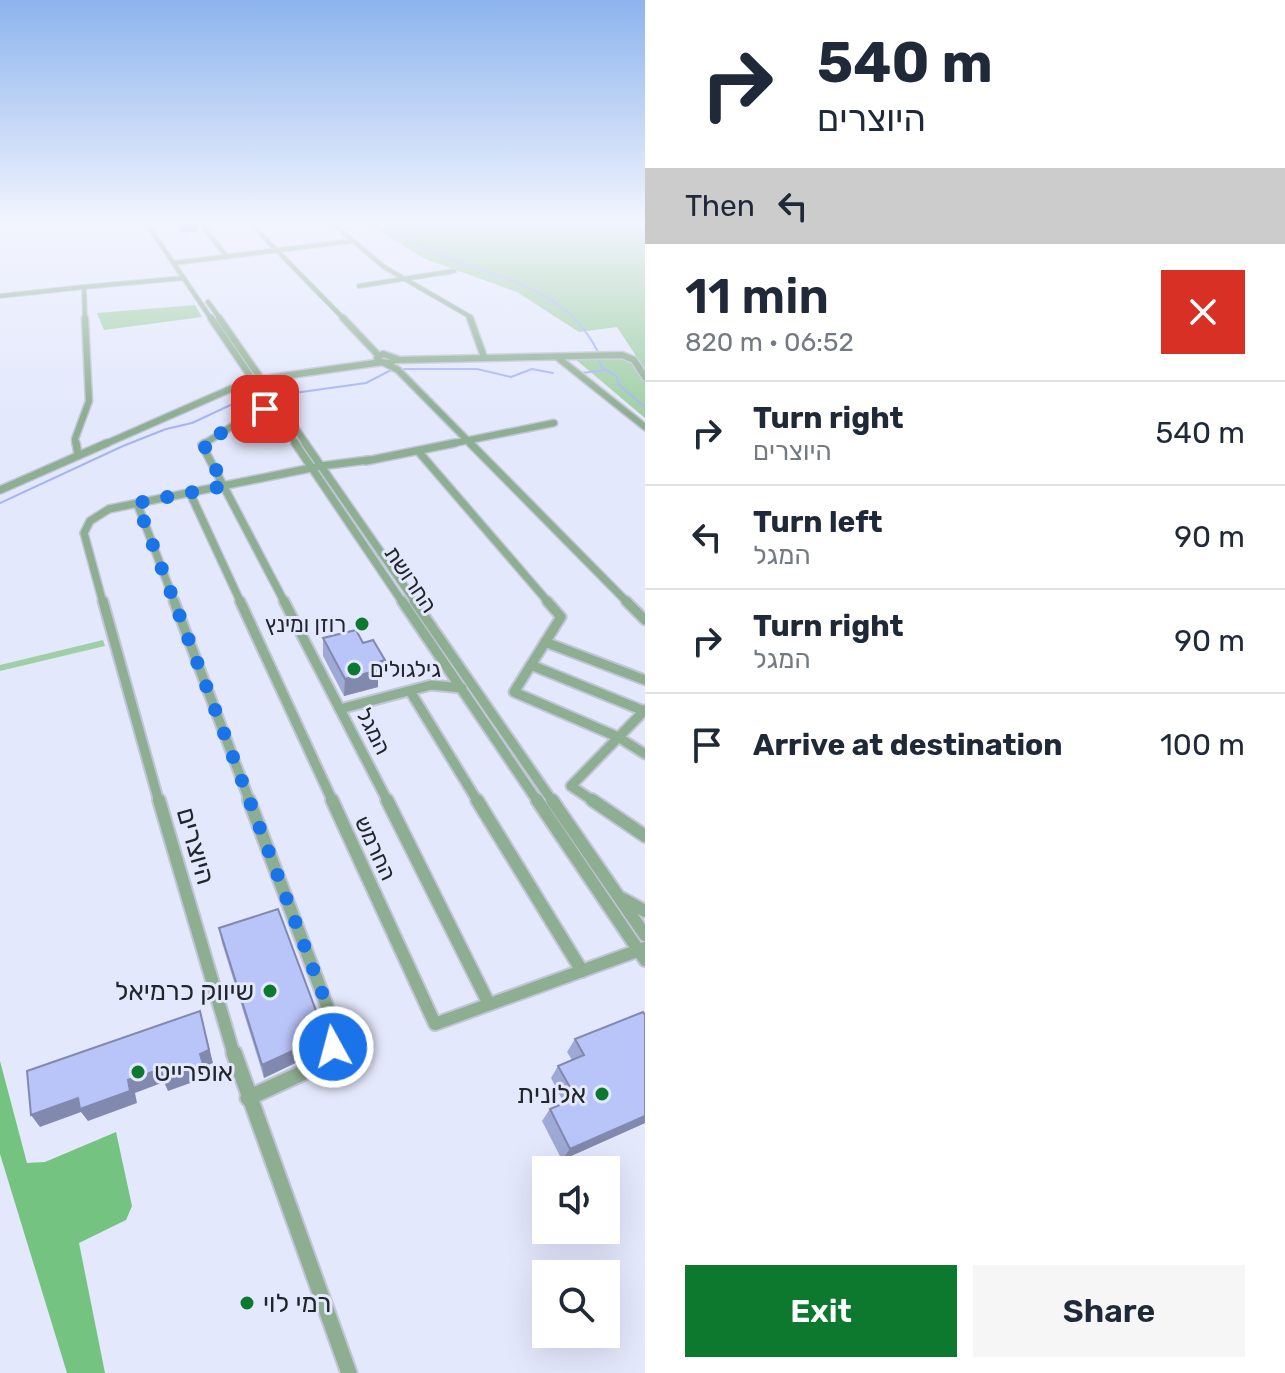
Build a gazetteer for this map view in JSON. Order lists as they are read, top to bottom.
{
  "streets": {
    "street": [
      "החרושת",
      "המגל",
      "היוצרים",
      "החרמש"
    ]
  },
  "crossings": [
    ["החרושת", "המגל"],
    ["החרושת", "היוצרים"],
    ["החרושת", "החרמש"],
    ["המגל", "היוצרים"],
    ["המגל", "החרמש"],
    ["היוצרים", "החרמש"]
  ],
  "places": [
    "רוזן ומינץ",
    "גילגולים",
    "שיווק כרמיאל",
    "אופרייט",
    "אלונית",
    "רמי לוי"
  ],
  "page": {
    "turn": ["540 m", "היוצרים"],
    "then": "Then",
    "heading": ["11 min", "820 m · 06:52"],
    "list": [
      {
        "name": "Turn right",
        "note": "היוצרים",
        "value": "540 m"
      },
      {
        "name": "Turn left",
        "note": "המגל",
        "value": "90 m"
      },
      {
        "name": "Turn right",
        "note": "המגל",
        "value": "90 m"
      },
      {
        "name": "Arrive at destination",
        "value": "100 m"
      }
    ],
    "buttons": ["Exit", "Share"]
  }
}
